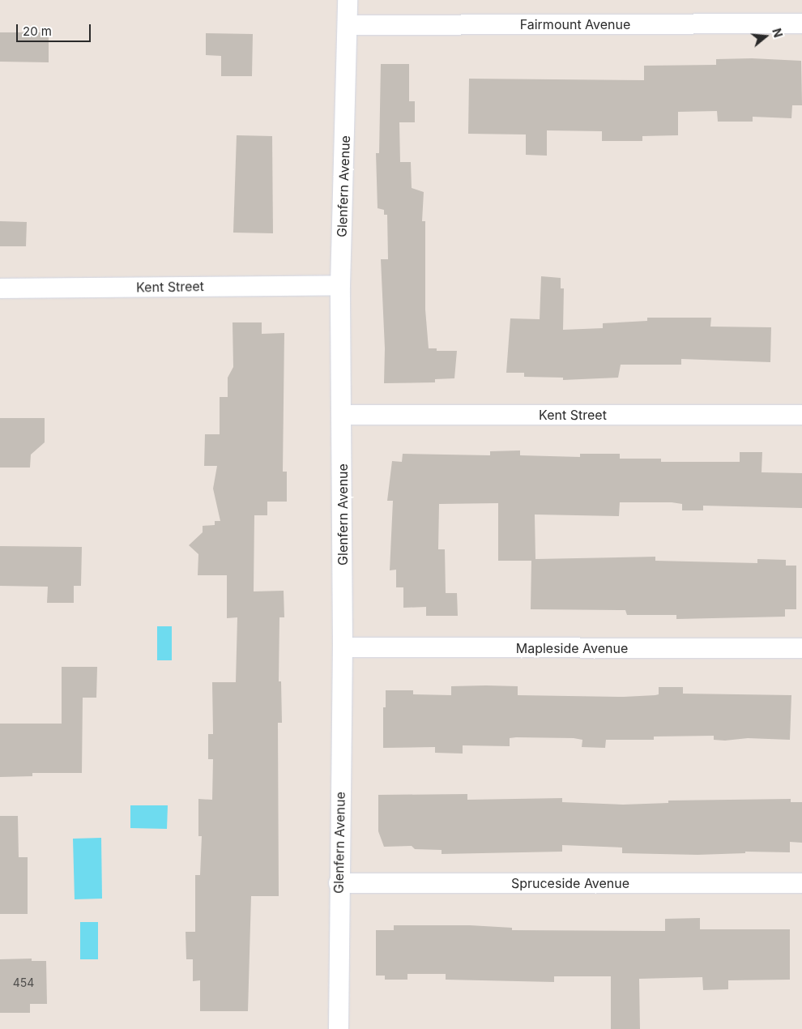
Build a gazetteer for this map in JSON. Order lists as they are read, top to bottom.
{
  "streets": {
    "street": [
      "Fairmount Avenue",
      "Glenfern Avenue",
      "Kent Street",
      "Mapleside Avenue",
      "Spruceside Avenue"
    ]
  },
  "crossings": [
    ["Fairmount Avenue", "Glenfern Avenue"],
    ["Glenfern Avenue", "Kent Street"],
    ["Glenfern Avenue", "Mapleside Avenue"],
    ["Glenfern Avenue", "Spruceside Avenue"]
  ],
  "house_numbers": ["454"],
  "scale_bar": "20 m",
  "north": "right"
}
